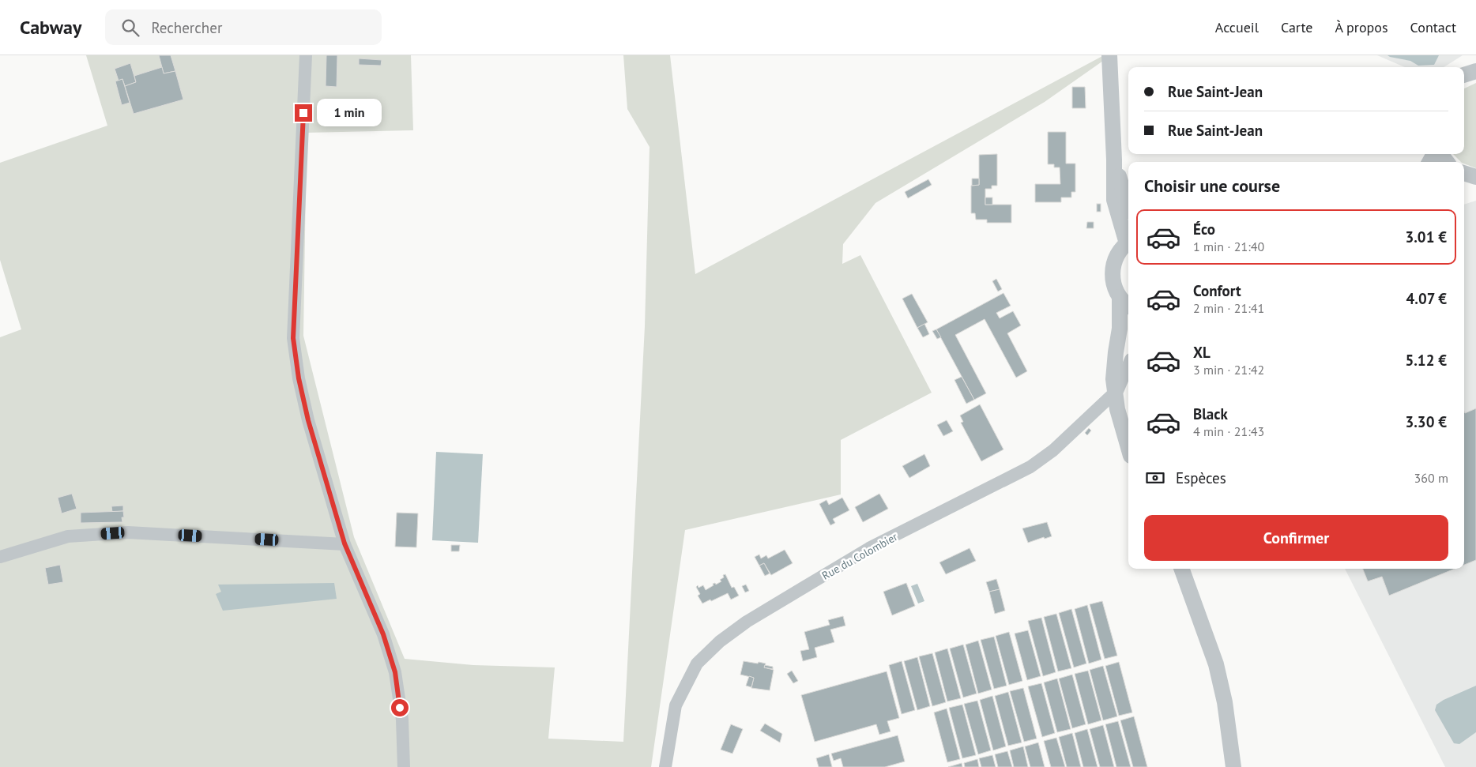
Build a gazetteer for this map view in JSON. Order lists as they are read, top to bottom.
{
  "streets": {
    "street": ["Rue du Colombier"]
  },
  "page": {
    "header": "Cabway",
    "search": "Rechercher",
    "nav": [
      "Accueil",
      "Carte",
      "À propos",
      "Contact"
    ],
    "banner": ["Rue Saint-Jean", "Rue Saint-Jean"],
    "bubble": "1 min",
    "heading": "Choisir une course",
    "list": [
      {
        "name": "Éco",
        "note": "1 min · 21:40",
        "value": "3.01 €"
      },
      {
        "name": "Confort",
        "note": "2 min · 21:41",
        "value": "4.07 €"
      },
      {
        "name": "XL",
        "note": "3 min · 21:42",
        "value": "5.12 €"
      },
      {
        "name": "Black",
        "note": "4 min · 21:43",
        "value": "3.30 €"
      }
    ],
    "pay": ["Espèces", "360 m"],
    "buttons": "Confirmer"
  }
}
